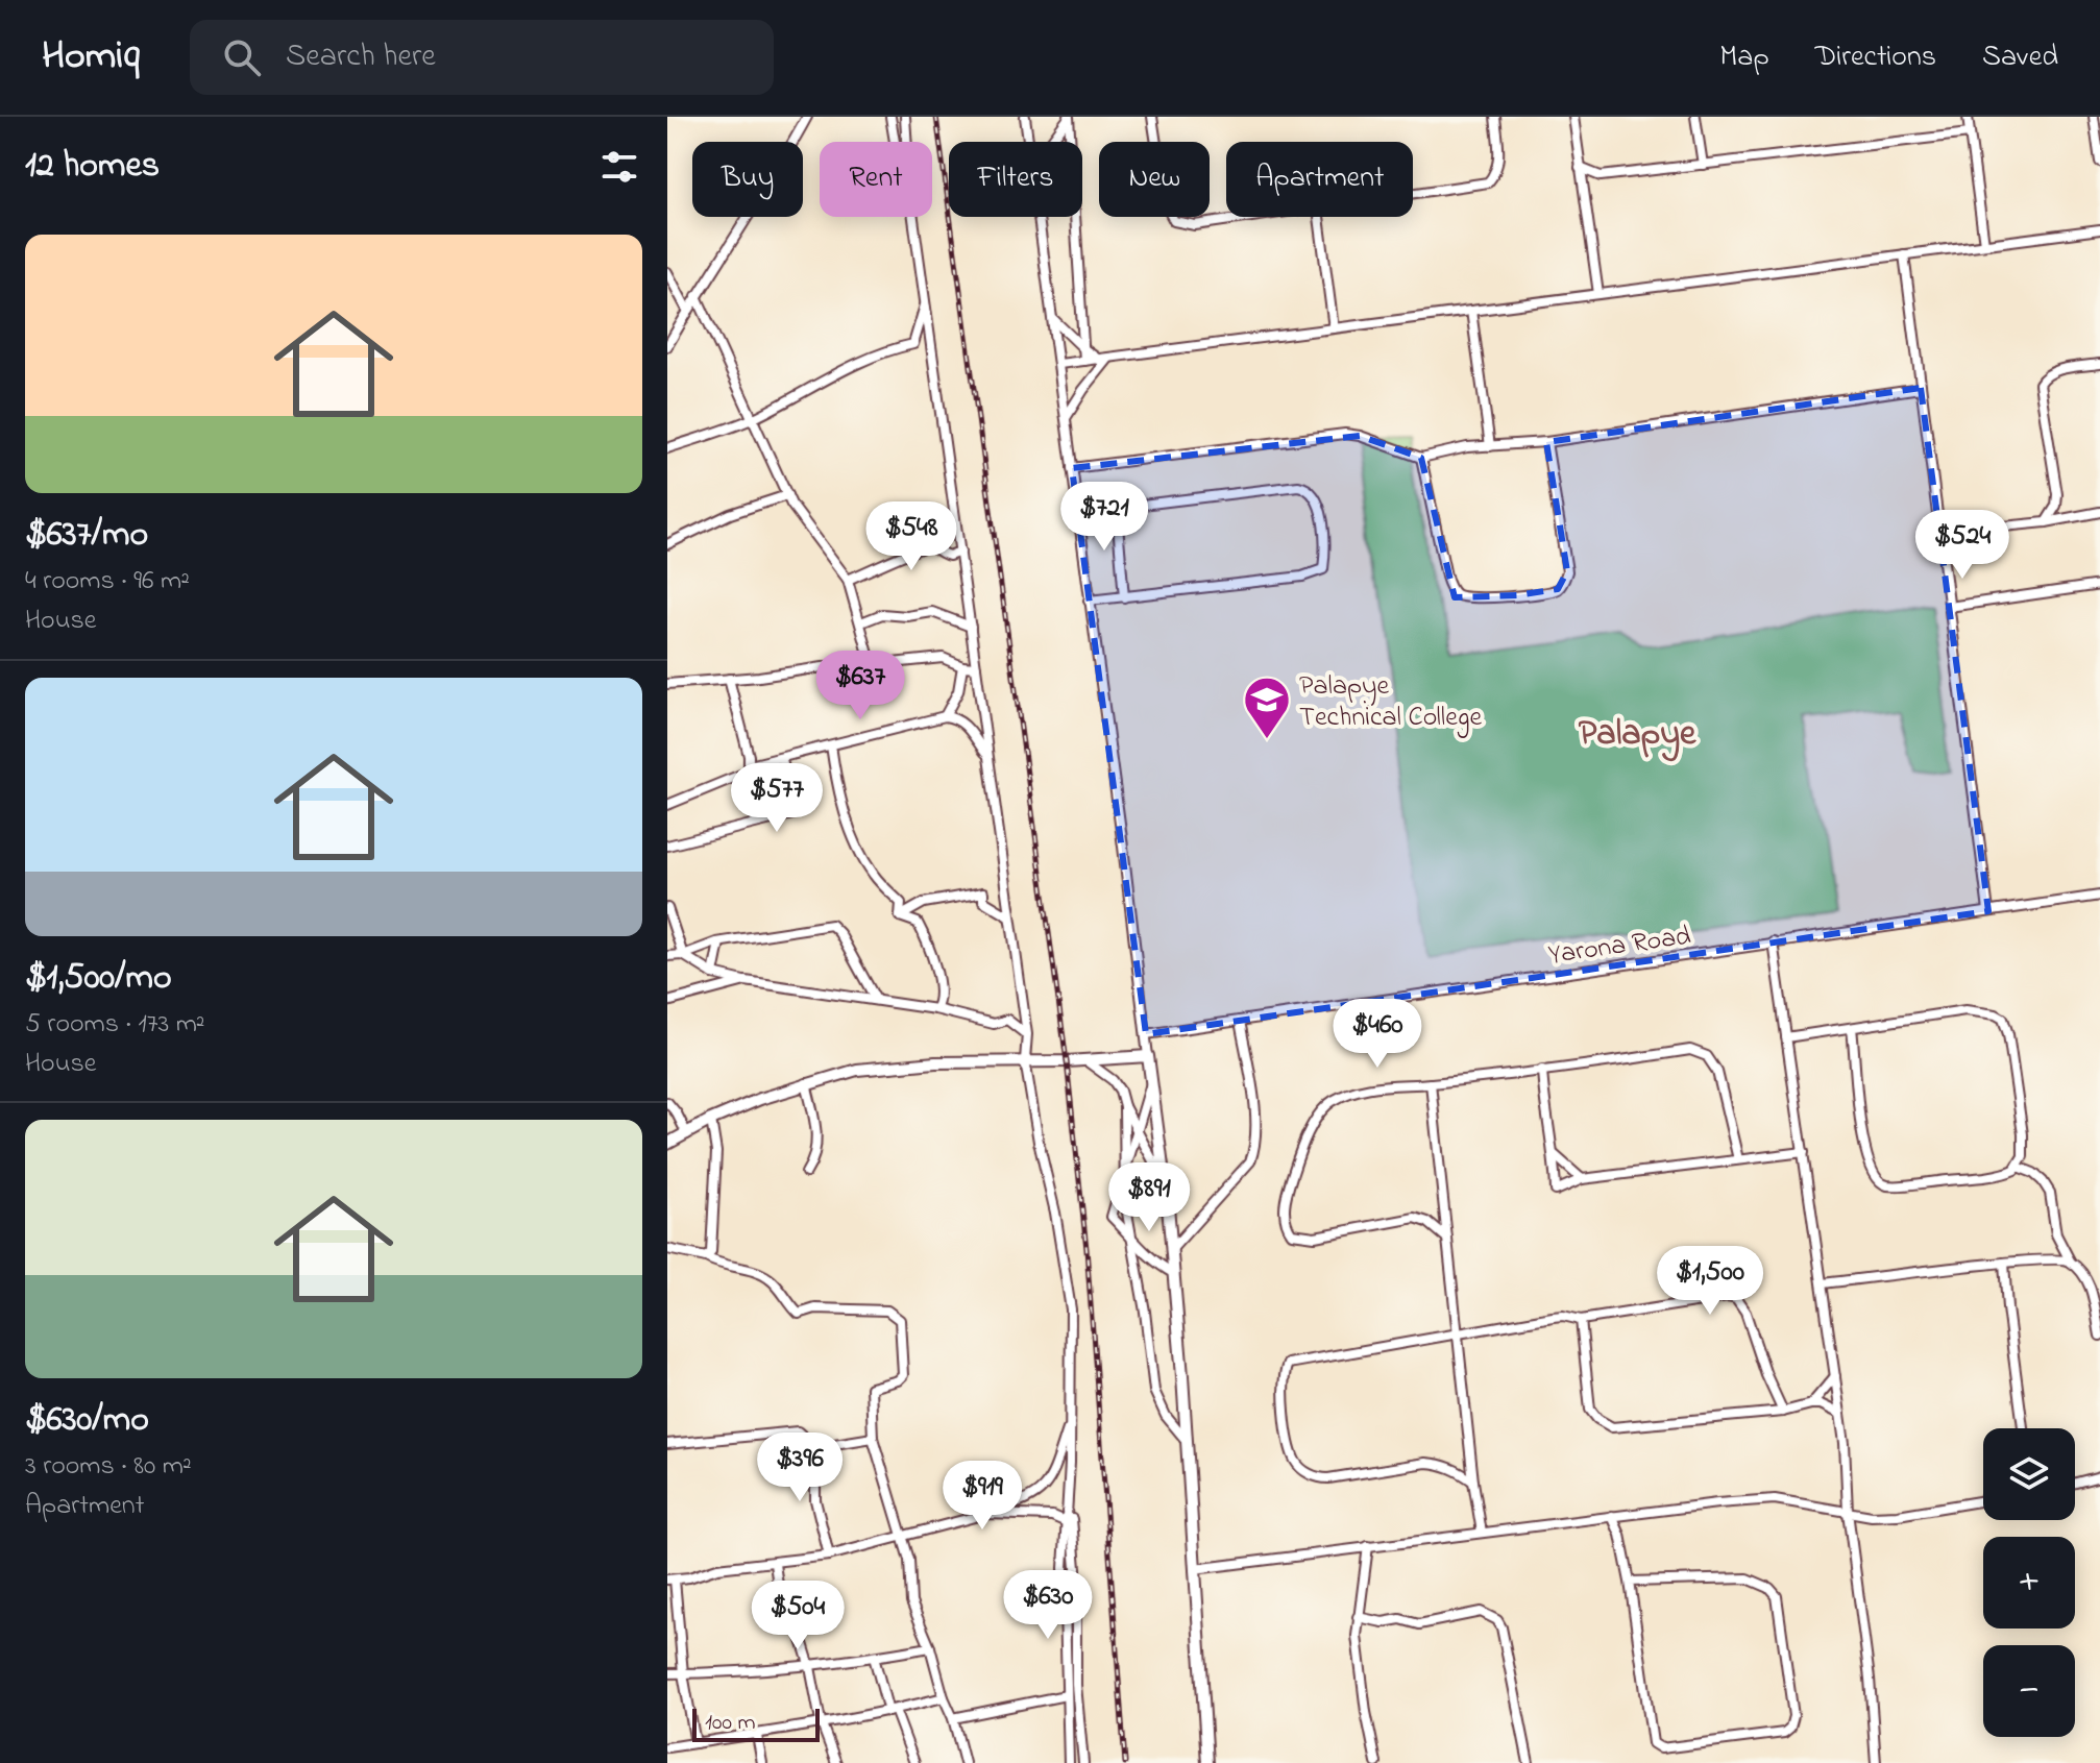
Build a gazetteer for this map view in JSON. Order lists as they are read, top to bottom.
{
  "streets": {
    "street": ["Yarona Road"]
  },
  "districts": ["Palapye"],
  "places": {
    "school or university": ["Palapye Technical College"]
  },
  "scale_bar": "100 m",
  "page": {
    "header": "Homiq",
    "search": "Search here",
    "nav": ["Map", "Directions", "Saved"],
    "heading": "12 homes",
    "chip": [
      "Buy",
      "Rent",
      "Filters",
      "New",
      "Apartment"
    ],
    "list": [
      {
        "name": "$637/mo",
        "note": "4 rooms · 96 m² · House"
      },
      {
        "name": "$1,500/mo",
        "note": "5 rooms · 173 m² · House"
      },
      {
        "name": "$630/mo",
        "note": "3 rooms · 80 m² · Apartment"
      }
    ],
    "price": [
      "$721",
      "$548",
      "$524",
      "$637",
      "$577",
      "$460",
      "$891",
      "$1,500",
      "$396",
      "$919",
      "$630",
      "$504"
    ],
    "map_buttons": ["+", "−"],
    "scale": "100 m"
  }
}
